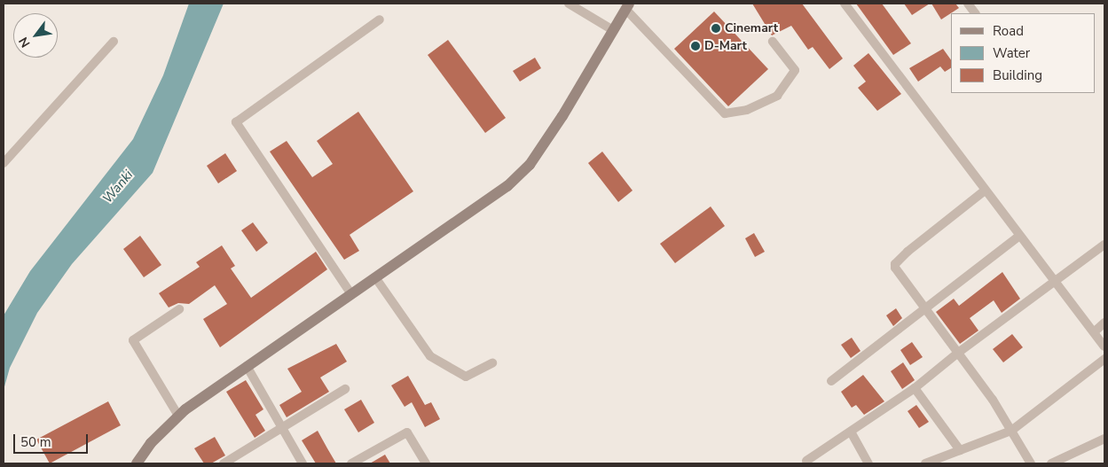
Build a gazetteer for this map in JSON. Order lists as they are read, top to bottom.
{
  "water": ["Wanki"],
  "places": ["Cinemart", "D-Mart"],
  "legend": ["Road", "Water", "Building"],
  "scale_bar": "50 m",
  "north": "bottom left"
}
